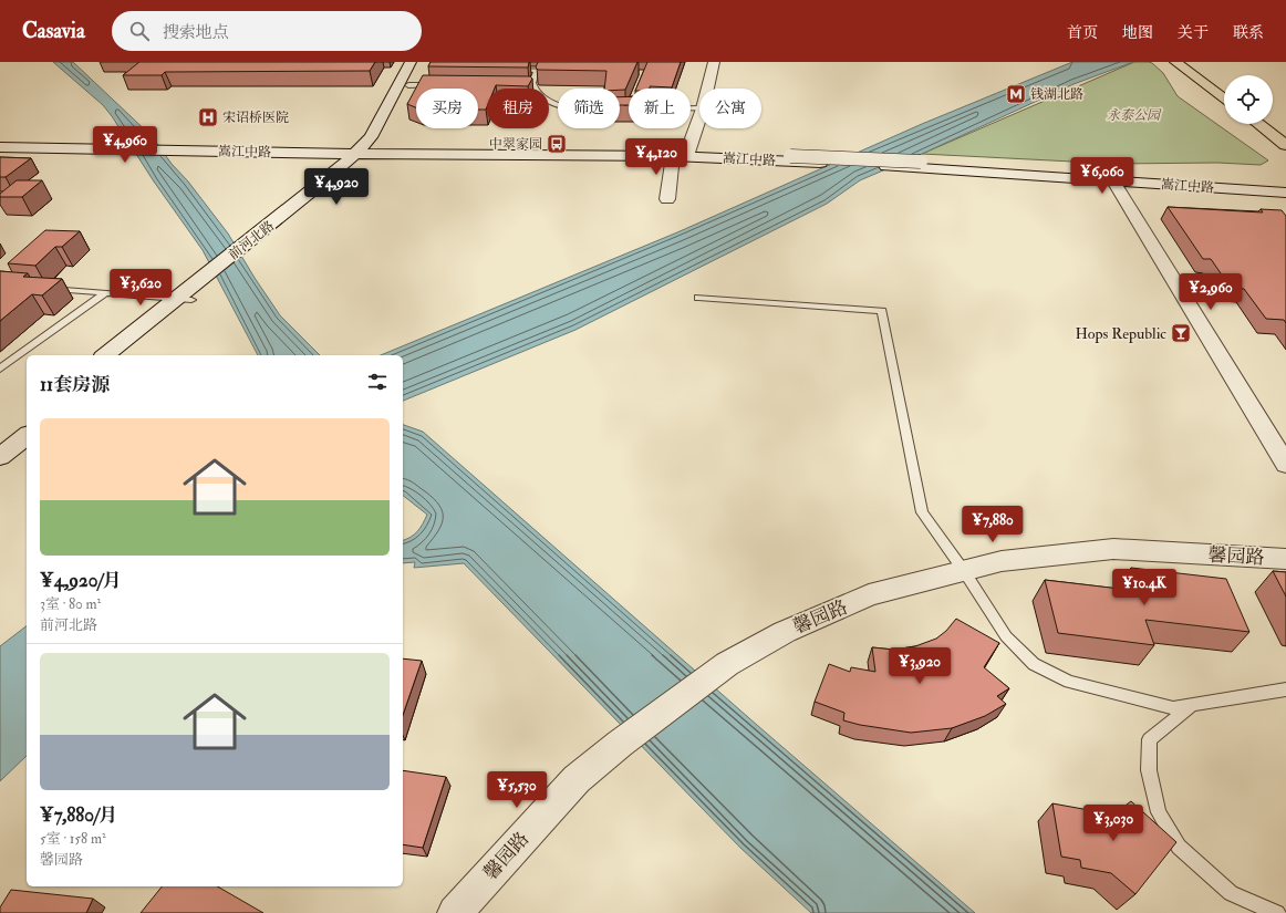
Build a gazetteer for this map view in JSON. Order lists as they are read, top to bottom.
{
  "streets": {
    "main road": ["嵩江中路", "前河北路"],
    "street": ["馨园路"]
  },
  "crossings": [
    ["嵩江中路", "前河北路"]
  ],
  "parks": ["永泰公园"],
  "places": {
    "metro station": ["钱湖北路"],
    "hospital": ["宋诏桥医院"],
    "bus stop": ["中翠家园"],
    "bar": ["Hops Republic"]
  },
  "page": {
    "header": "Casavia",
    "search": "搜索地点",
    "nav": [
      "首页",
      "地图",
      "关于",
      "联系"
    ],
    "chip": [
      "买房",
      "租房",
      "筛选",
      "新上",
      "公寓"
    ],
    "price": [
      "¥4,960",
      "¥4,120",
      "¥6,060",
      "¥4,920",
      "¥3,620",
      "¥2,960",
      "¥7,880",
      "¥10.4K",
      "¥3,920",
      "¥5,530",
      "¥3,030"
    ],
    "heading": "11套房源",
    "list": [
      {
        "name": "¥4,920/月",
        "note": "3室 · 80 m² · 前河北路"
      },
      {
        "name": "¥7,880/月",
        "note": "5室 · 158 m² · 馨园路"
      }
    ]
  }
}
